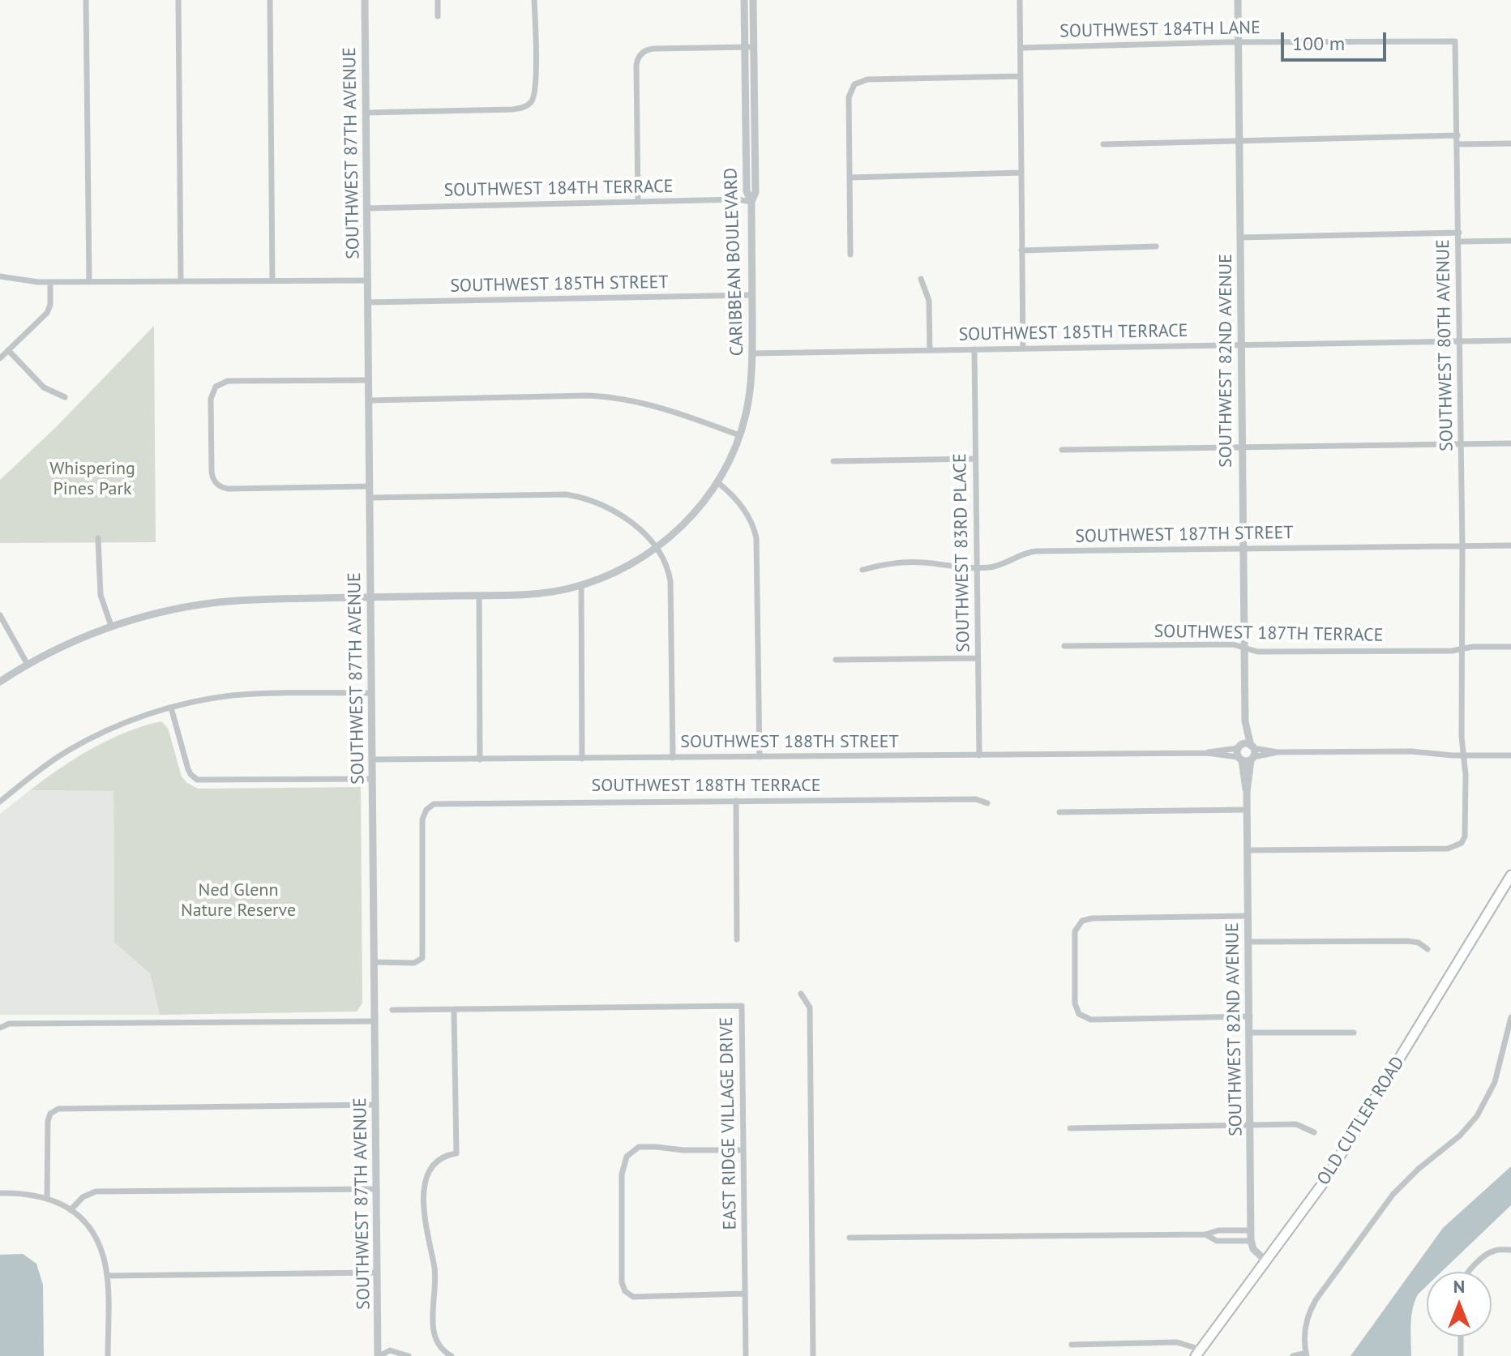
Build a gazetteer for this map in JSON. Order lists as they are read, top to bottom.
{
  "streets": {
    "main road": ["OLD CUTLER ROAD"],
    "street": [
      "SOUTHWEST 184TH LANE",
      "SOUTHWEST 87TH AVENUE",
      "SOUTHWEST 184TH TERRACE",
      "CARIBBEAN BOULEVARD",
      "SOUTHWEST 185TH STREET",
      "SOUTHWEST 185TH TERRACE",
      "SOUTHWEST 80TH AVENUE",
      "SOUTHWEST 82ND AVENUE",
      "SOUTHWEST 187TH STREET",
      "SOUTHWEST 83RD PLACE",
      "SOUTHWEST 187TH TERRACE",
      "SOUTHWEST 188TH STREET",
      "SOUTHWEST 188TH TERRACE",
      "EAST RIDGE VILLAGE DRIVE"
    ]
  },
  "crossings": [
    ["SOUTHWEST 184TH LANE", "SOUTHWEST 80TH AVENUE"],
    ["SOUTHWEST 184TH LANE", "SOUTHWEST 82ND AVENUE"],
    ["SOUTHWEST 87TH AVENUE", "SOUTHWEST 184TH TERRACE"],
    ["SOUTHWEST 87TH AVENUE", "CARIBBEAN BOULEVARD"],
    ["SOUTHWEST 87TH AVENUE", "SOUTHWEST 185TH STREET"],
    ["SOUTHWEST 87TH AVENUE", "SOUTHWEST 188TH STREET"],
    ["SOUTHWEST 87TH AVENUE", "SOUTHWEST 188TH TERRACE"],
    ["SOUTHWEST 184TH TERRACE", "CARIBBEAN BOULEVARD"],
    ["CARIBBEAN BOULEVARD", "SOUTHWEST 185TH STREET"],
    ["CARIBBEAN BOULEVARD", "SOUTHWEST 185TH TERRACE"],
    ["SOUTHWEST 185TH TERRACE", "SOUTHWEST 80TH AVENUE"],
    ["SOUTHWEST 185TH TERRACE", "SOUTHWEST 82ND AVENUE"],
    ["SOUTHWEST 185TH TERRACE", "SOUTHWEST 83RD PLACE"],
    ["SOUTHWEST 80TH AVENUE", "SOUTHWEST 187TH STREET"],
    ["SOUTHWEST 80TH AVENUE", "SOUTHWEST 187TH TERRACE"],
    ["SOUTHWEST 80TH AVENUE", "SOUTHWEST 188TH STREET"],
    ["SOUTHWEST 82ND AVENUE", "SOUTHWEST 187TH STREET"],
    ["SOUTHWEST 82ND AVENUE", "SOUTHWEST 187TH TERRACE"],
    ["SOUTHWEST 82ND AVENUE", "SOUTHWEST 188TH STREET"],
    ["SOUTHWEST 187TH STREET", "SOUTHWEST 83RD PLACE"],
    ["SOUTHWEST 83RD PLACE", "SOUTHWEST 188TH STREET"]
  ],
  "parks": ["Whispering Pines Park", "Ned Glenn Nature Reserve"],
  "scale_bar": "100 m",
  "north": "top"
}
